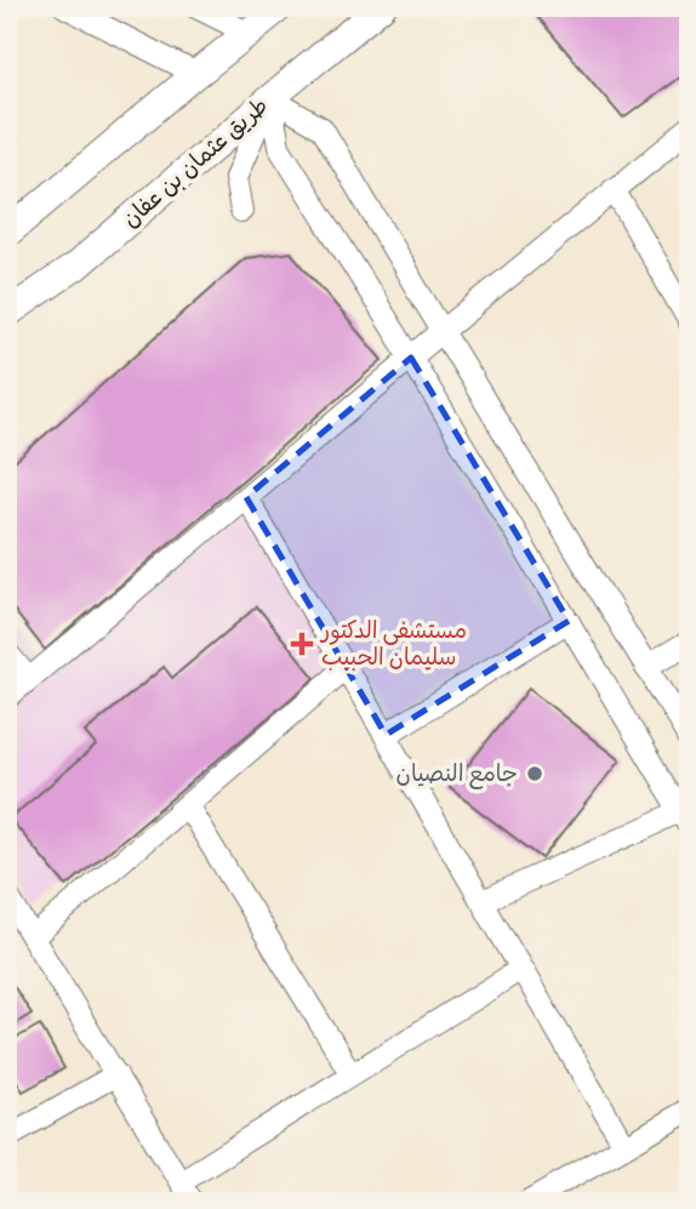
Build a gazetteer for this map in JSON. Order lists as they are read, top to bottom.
{
  "streets": {
    "main road": ["طريق عثمان بن عفان"]
  },
  "places": {
    "health": ["مستشفى الدكتور سليمان الحبيب"],
    "other": ["جامع النصيان"]
  }
}
